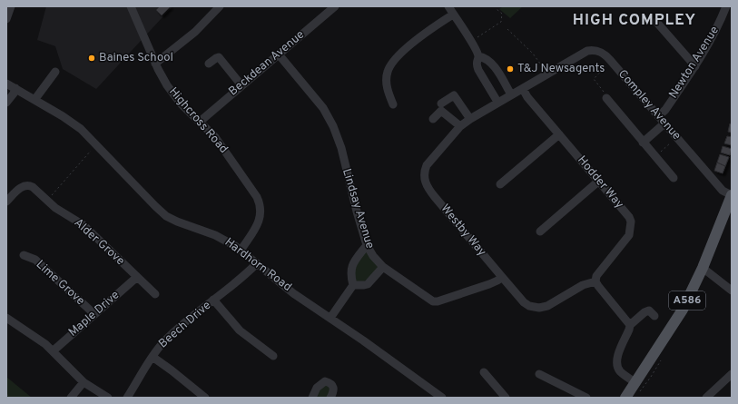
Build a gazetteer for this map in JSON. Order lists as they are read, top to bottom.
{
  "streets": {
    "main road": ["A586"],
    "street": [
      "Newton Avenue",
      "Beckdean Avenue",
      "Compley Avenue",
      "Highcross Road",
      "Hodder Way",
      "Lindsay Avenue",
      "Westby Way",
      "Alder Grove",
      "Hardhorn Road",
      "Lime Grove",
      "Maple Drive",
      "Beech Drive"
    ]
  },
  "crossings": [
    ["Newton Avenue", "Compley Avenue"],
    ["Beckdean Avenue", "Highcross Road"],
    ["Beckdean Avenue", "Lindsay Avenue"],
    ["Compley Avenue", "Hodder Way"],
    ["Compley Avenue", "Westby Way"],
    ["Compley Avenue", "A586"],
    ["Highcross Road", "Hardhorn Road"],
    ["Hodder Way", "Westby Way"],
    ["Lindsay Avenue", "Westby Way"],
    ["Alder Grove", "Maple Drive"],
    ["Hardhorn Road", "Beech Drive"],
    ["Lime Grove", "Maple Drive"]
  ],
  "districts": ["HIGH COMPLEY"],
  "places": ["Baines School", "T&J Newsagents"]
}
